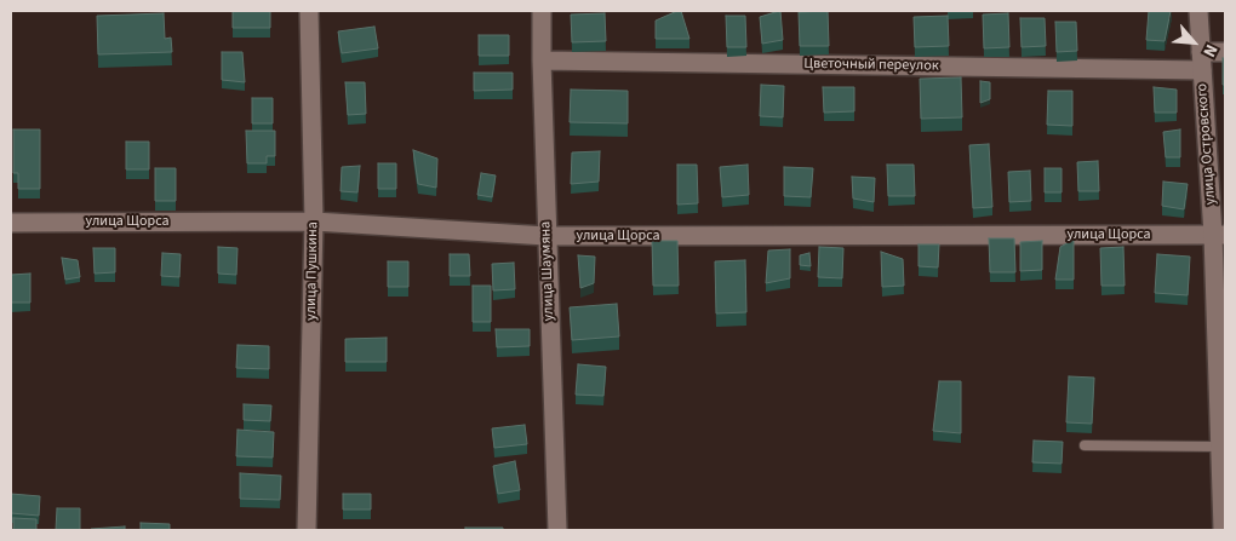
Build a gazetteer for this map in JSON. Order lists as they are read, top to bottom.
{
  "streets": {
    "street": [
      "Цветочный переулок",
      "улица Островского",
      "улица Щорса",
      "улица Пушкина",
      "улица Шаумяна"
    ]
  },
  "crossings": [
    ["Цветочный переулок", "улица Островского"],
    ["Цветочный переулок", "улица Шаумяна"],
    ["улица Островского", "улица Щорса"],
    ["улица Щорса", "улица Пушкина"],
    ["улица Щорса", "улица Шаумяна"]
  ],
  "north": "bottom right"
}
